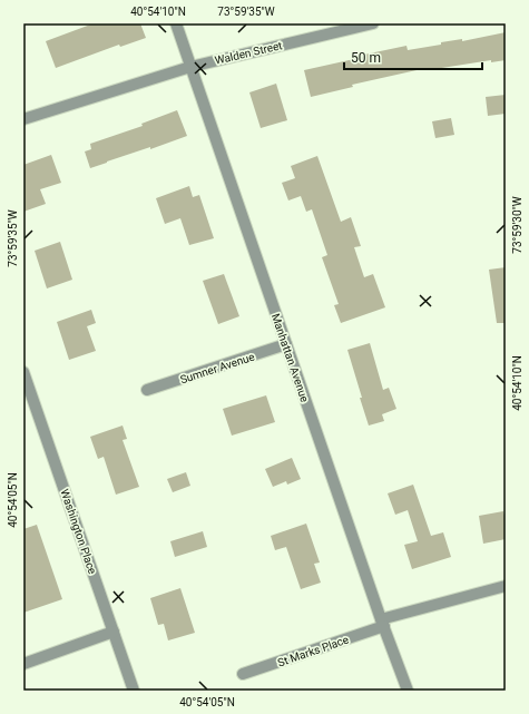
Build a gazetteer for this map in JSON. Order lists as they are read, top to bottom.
{
  "streets": {
    "street": [
      "Walden Street",
      "Manhattan Avenue",
      "Sumner Avenue",
      "Washington Place",
      "St Marks Place"
    ]
  },
  "crossings": [
    ["Walden Street", "Manhattan Avenue"],
    ["Manhattan Avenue", "Sumner Avenue"],
    ["Manhattan Avenue", "St Marks Place"]
  ],
  "scale_bar": "50 m",
  "coordinates": [
    "40°54'10\"N",
    "73°59'35\"W",
    "73°59'30\"W",
    "40°54'05\"N"
  ]
}
